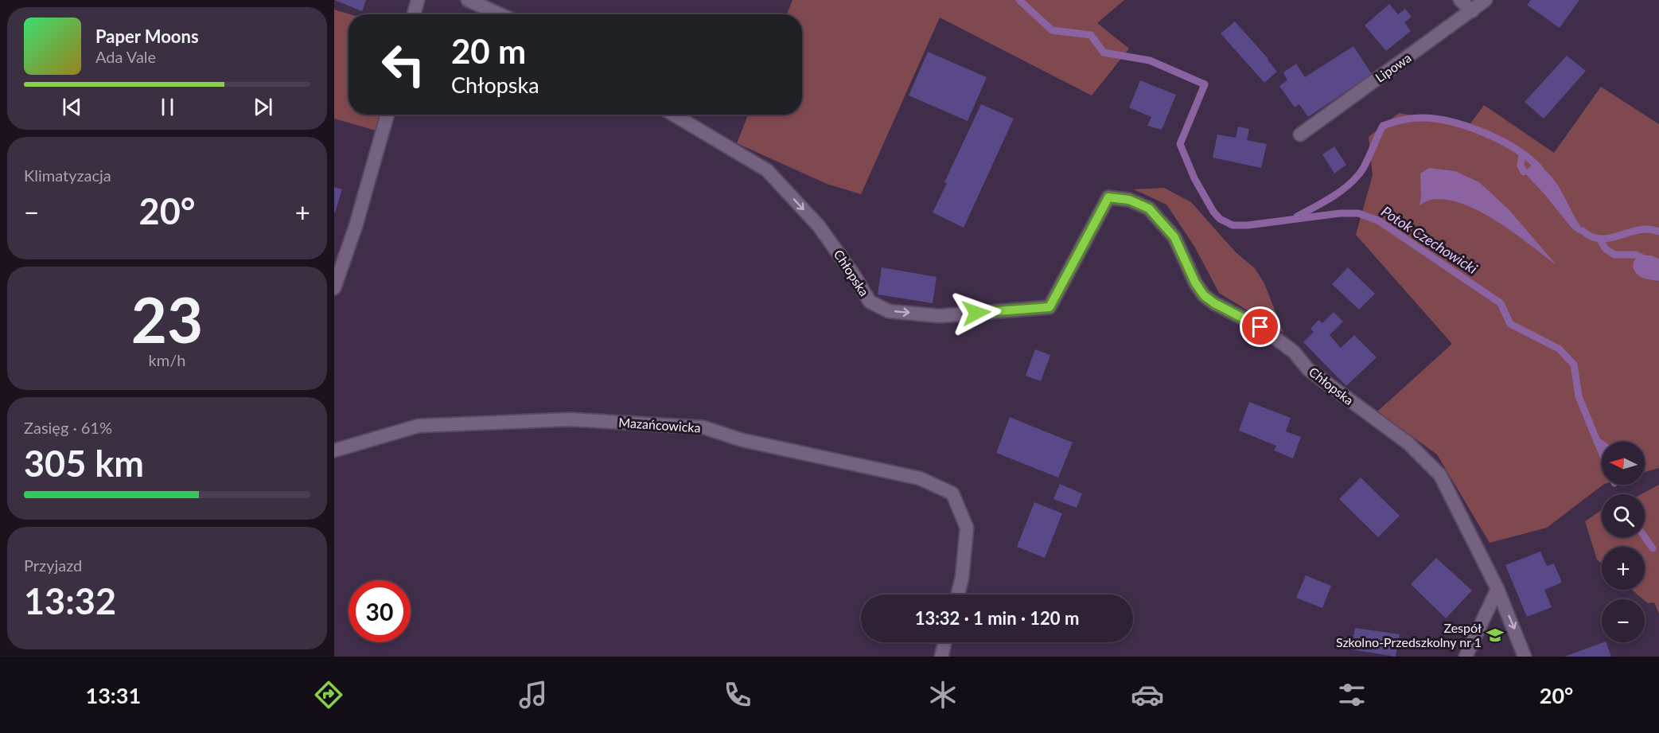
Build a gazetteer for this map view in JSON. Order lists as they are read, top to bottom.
{
  "streets": {
    "street": ["Lipowa", "Chłopska", "Mazańcowicka"]
  },
  "one_way": ["Chłopska"],
  "water": ["Potok Czechowicki"],
  "places": {
    "school or university": ["Zespół Szkolno-Przedszkolny nr 1"]
  },
  "north": "left",
  "page": {
    "turn": ["20 m", "Chłopska"],
    "song": ["Paper Moons", "Ada Vale"],
    "tile": [
      "Klimatyzacja",
      ["23", "km/h"],
      ["Zasięg · 61%", "305 km"],
      ["Przyjazd", "13:32"]
    ],
    "heat": ["−", "20°", "+"],
    "map_buttons": ["+", "−"],
    "limit": "30",
    "trip": "13:32 · 1 min · 120 m",
    "tabs": ["13:31", "20°"]
  }
}
